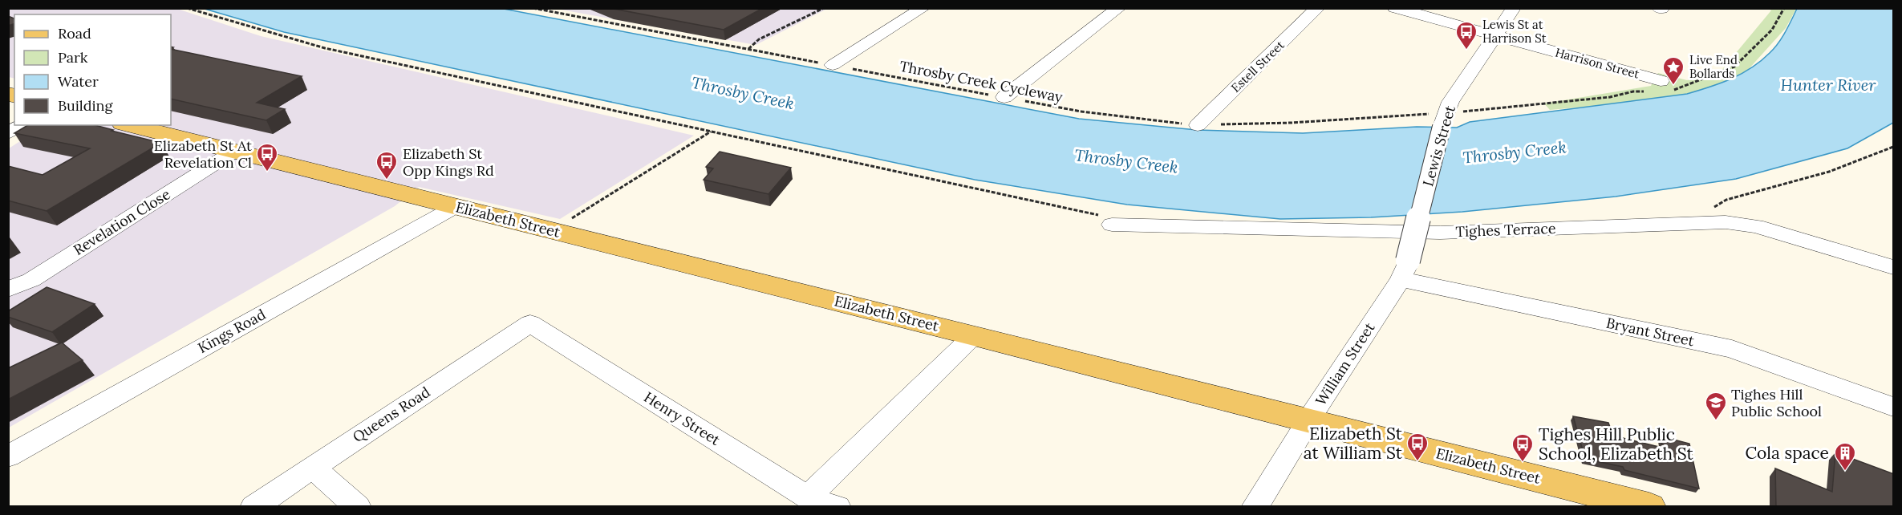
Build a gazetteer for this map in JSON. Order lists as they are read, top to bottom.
{
  "streets": {
    "main road": ["Elizabeth Street"],
    "street": [
      "Harrison Street",
      "Estell Street",
      "Lewis Street",
      "Revelation Close",
      "Tighes Terrace",
      "Kings Road",
      "Bryant Street",
      "William Street",
      "Queens Road",
      "Henry Street"
    ],
    "path": ["Throsby Creek Cycleway"]
  },
  "crossings": [
    ["Harrison Street", "Lewis Street"],
    ["Estell Street", "Throsby Creek Cycleway"],
    ["Throsby Creek Cycleway", "Lewis Street"],
    ["Lewis Street", "Bryant Street"],
    ["Lewis Street", "William Street"],
    ["Elizabeth Street", "Revelation Close"],
    ["Elizabeth Street", "Kings Road"],
    ["Elizabeth Street", "William Street"],
    ["Bryant Street", "William Street"],
    ["Queens Road", "Henry Street"]
  ],
  "water": ["Hunter River", "Throsby Creek"],
  "places": {
    "bus stop": [
      "Lewis St at Harrison St",
      "Elizabeth St At Revelation Cl",
      "Elizabeth St Opp Kings Rd",
      "Elizabeth St at William St",
      "Tighes Hill Public School, Elizabeth St"
    ],
    "place": ["Live End Bollards"],
    "school or university": ["Tighes Hill Public School"],
    "building": ["Cola space"]
  },
  "legend": [
    "Road",
    "Park",
    "Water",
    "Building"
  ]
}
